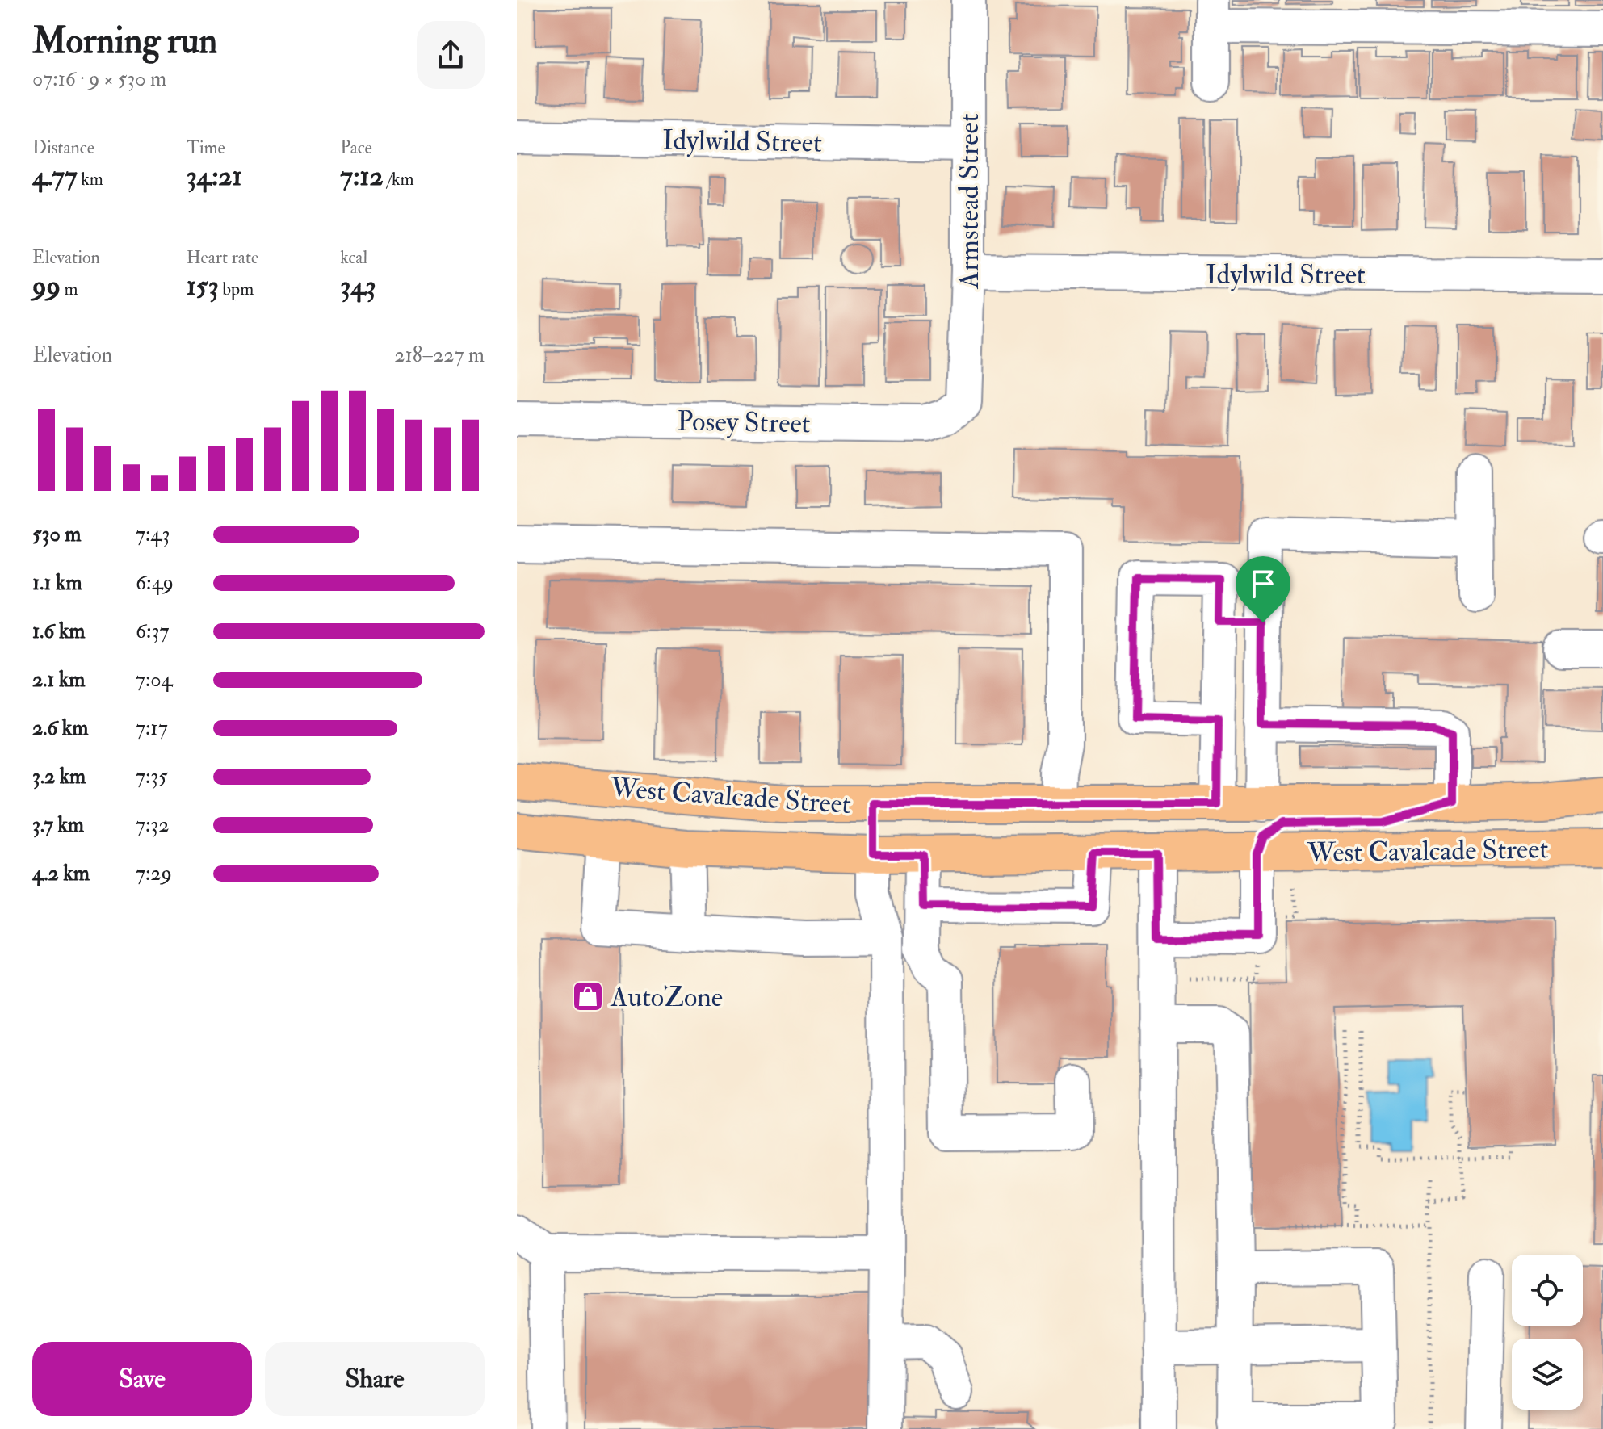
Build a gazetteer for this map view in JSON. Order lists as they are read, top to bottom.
{
  "streets": {
    "main road": ["West Cavalcade Street"],
    "street": ["Idylwild Street", "Armstead Street", "Posey Street"]
  },
  "crossings": [
    ["Idylwild Street", "Armstead Street"],
    ["Armstead Street", "Posey Street"]
  ],
  "places": {
    "shop": ["AutoZone"]
  },
  "page": {
    "heading": ["Morning run", "07:16 · 9 × 530 m"],
    "stats": [
      ["Distance", "4.77 km"],
      ["Time", "34:21"],
      ["Pace", "7:12 /km"],
      ["Elevation", "99 m"],
      ["Heart rate", "153 bpm"],
      ["kcal", "343"]
    ],
    "chart": ["Elevation", "218–227 m"],
    "list": [
      {
        "name": "530 m",
        "note": "7:43"
      },
      {
        "name": "1.1 km",
        "note": "6:49"
      },
      {
        "name": "1.6 km",
        "note": "6:37"
      },
      {
        "name": "2.1 km",
        "note": "7:04"
      },
      {
        "name": "2.6 km",
        "note": "7:17"
      },
      {
        "name": "3.2 km",
        "note": "7:35"
      },
      {
        "name": "3.7 km",
        "note": "7:32"
      },
      {
        "name": "4.2 km",
        "note": "7:29"
      }
    ],
    "buttons": ["Save", "Share"]
  }
}
